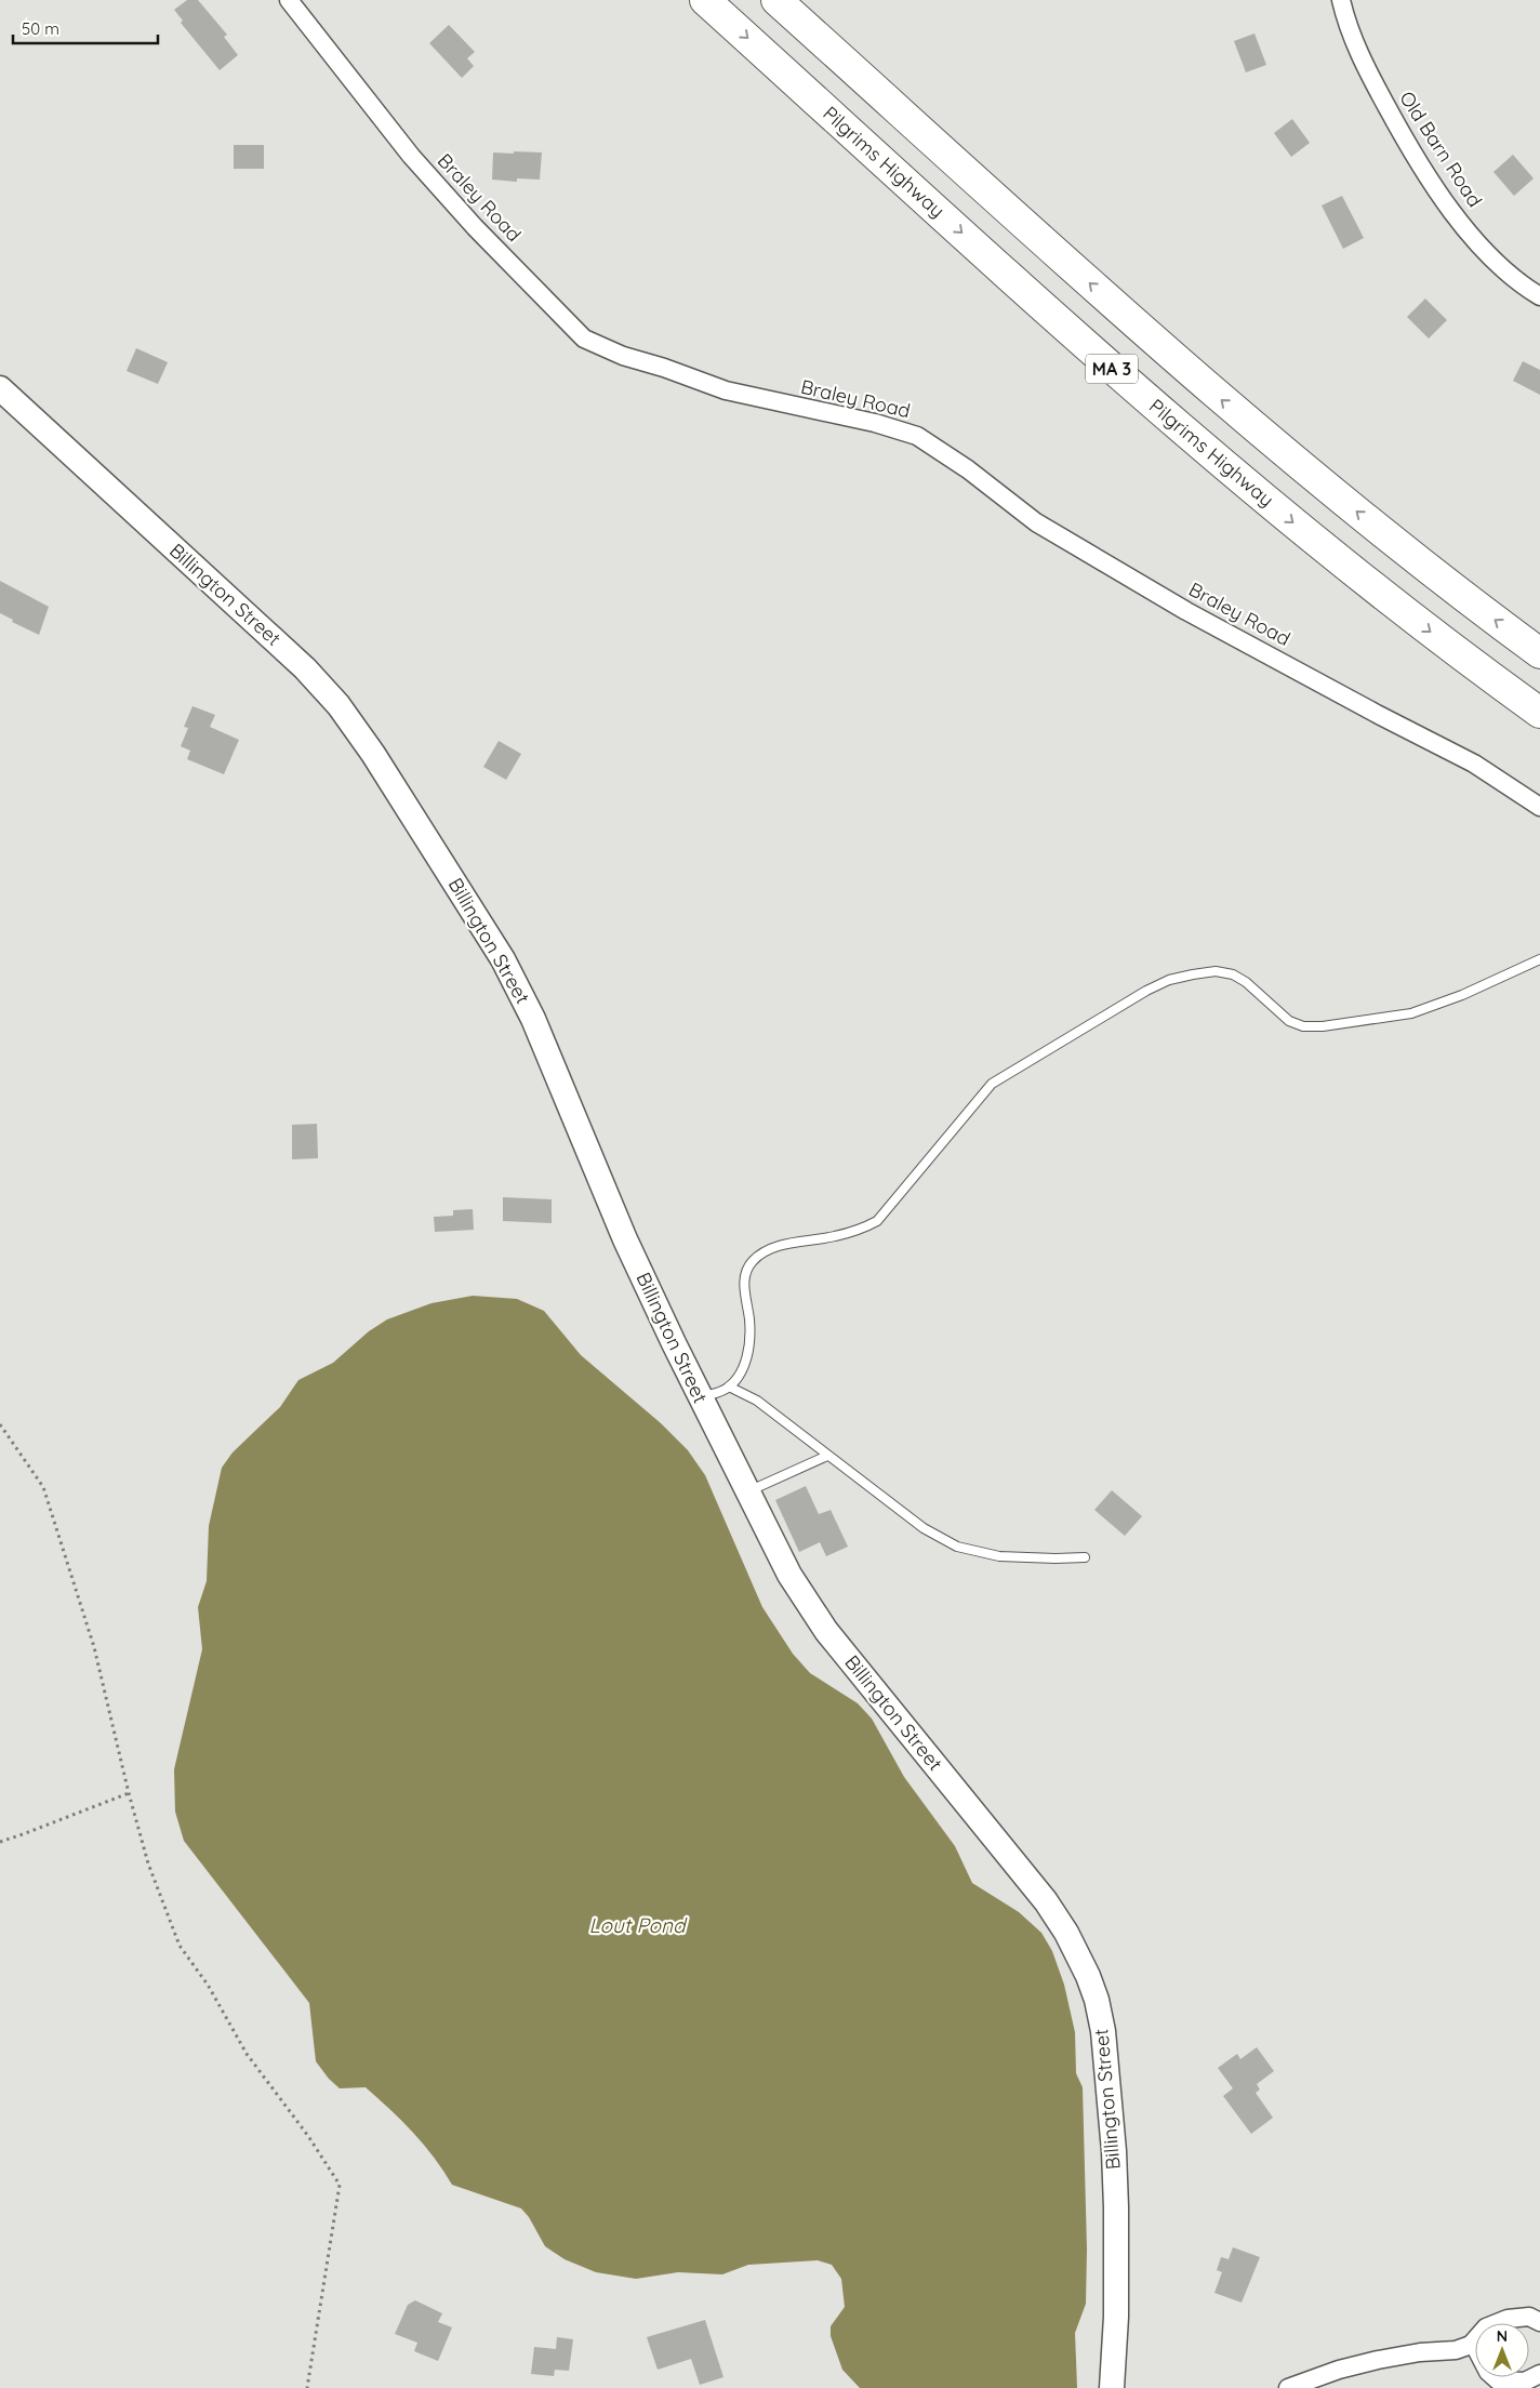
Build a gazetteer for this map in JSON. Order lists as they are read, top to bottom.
{
  "streets": {
    "highway": ["Pilgrims Highway", "MA 3"],
    "street": ["Old Barn Road", "Braley Road", "Billington Street"]
  },
  "water": ["Lout Pond"],
  "scale_bar": "50 m",
  "north": "top"
}
